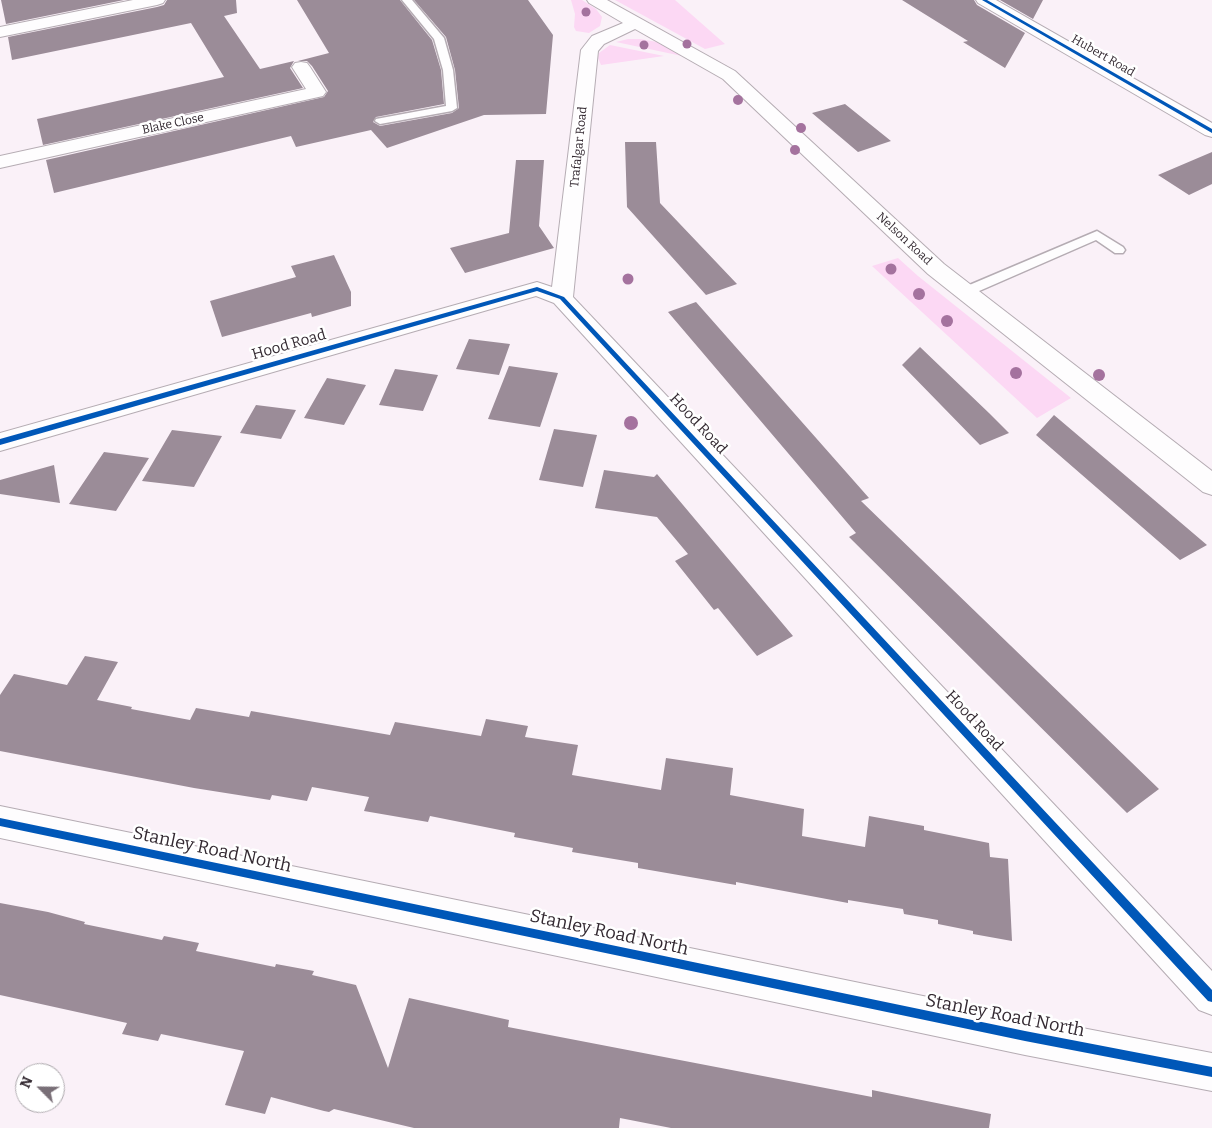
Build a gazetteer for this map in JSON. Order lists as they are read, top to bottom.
{
  "streets": {
    "street": [
      "Hubert Road",
      "Blake Close",
      "Trafalgar Road",
      "Nelson Road",
      "Hood Road",
      "Stanley Road North"
    ]
  },
  "crossings": [
    ["Trafalgar Road", "Nelson Road"],
    ["Trafalgar Road", "Hood Road"]
  ],
  "north": "top left"
}
